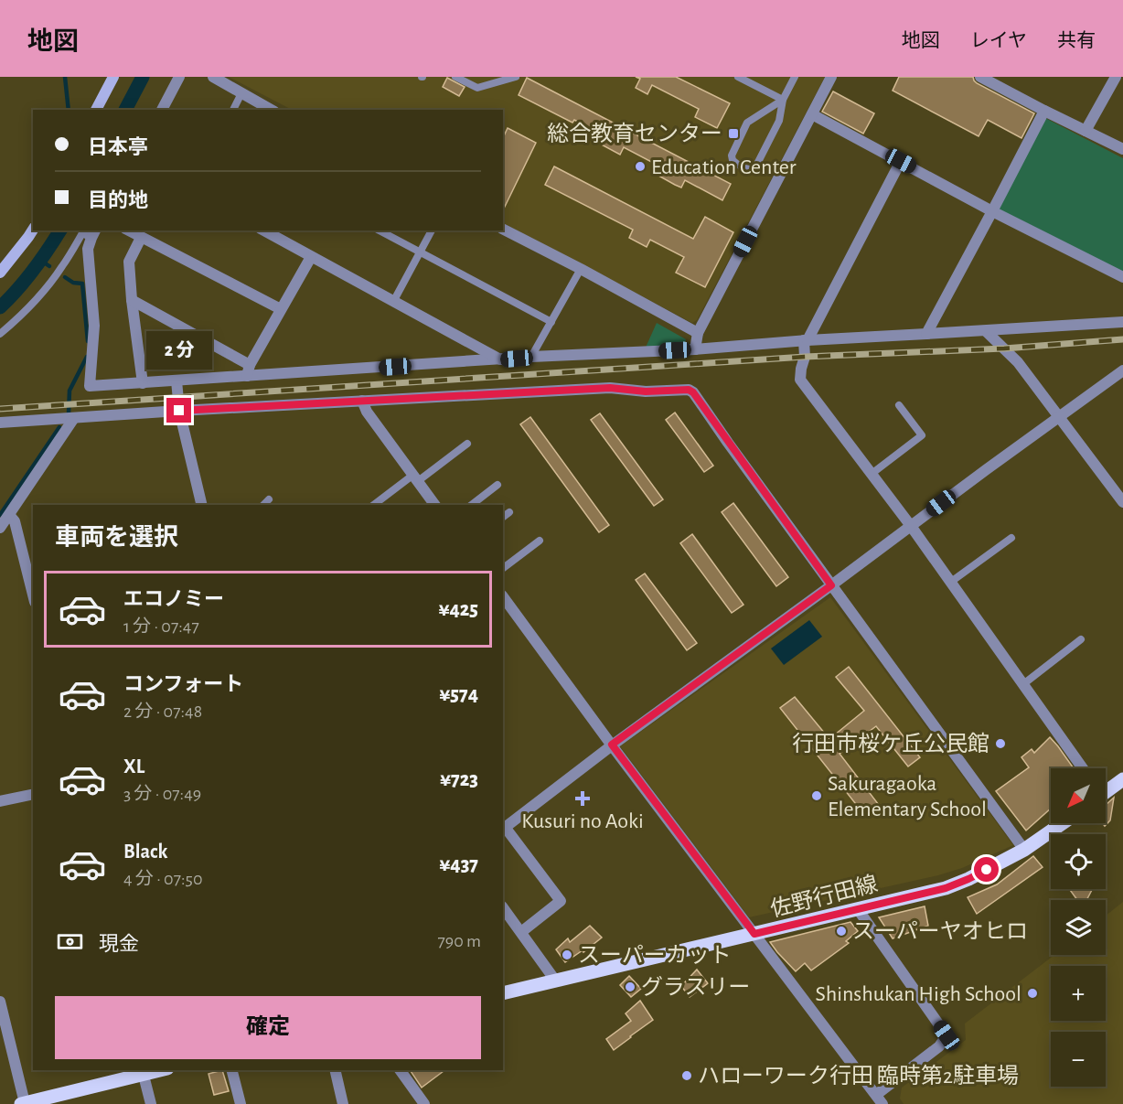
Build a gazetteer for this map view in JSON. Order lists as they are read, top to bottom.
{
  "streets": {
    "main road": ["佐野行田線"]
  },
  "places": {
    "transit": ["総合教育センター"],
    "other": [
      "Education Center",
      "行田市桜ケ丘公民館",
      "Sakuragaoka Elementary School",
      "スーパーヤオヒロ",
      "スーパーカット",
      "グラスリー",
      "Shinshukan High School",
      "ハローワーク行田 臨時第2駐車場"
    ],
    "health": ["Kusuri no Aoki"]
  },
  "north": "bottom left",
  "page": {
    "header": "地図",
    "nav": ["地図", "レイヤ", "共有"],
    "banner": ["日本亭", "目的地"],
    "bubble": "2 分",
    "heading": "車両を選択",
    "list": [
      {
        "name": "エコノミー",
        "note": "1 分 · 07:47",
        "value": "¥425"
      },
      {
        "name": "コンフォート",
        "note": "2 分 · 07:48",
        "value": "¥574"
      },
      {
        "name": "XL",
        "note": "3 分 · 07:49",
        "value": "¥723"
      },
      {
        "name": "Black",
        "note": "4 分 · 07:50",
        "value": "¥437"
      }
    ],
    "map_buttons": ["+", "−"],
    "pay": ["現金", "790 m"],
    "buttons": "確定"
  }
}
